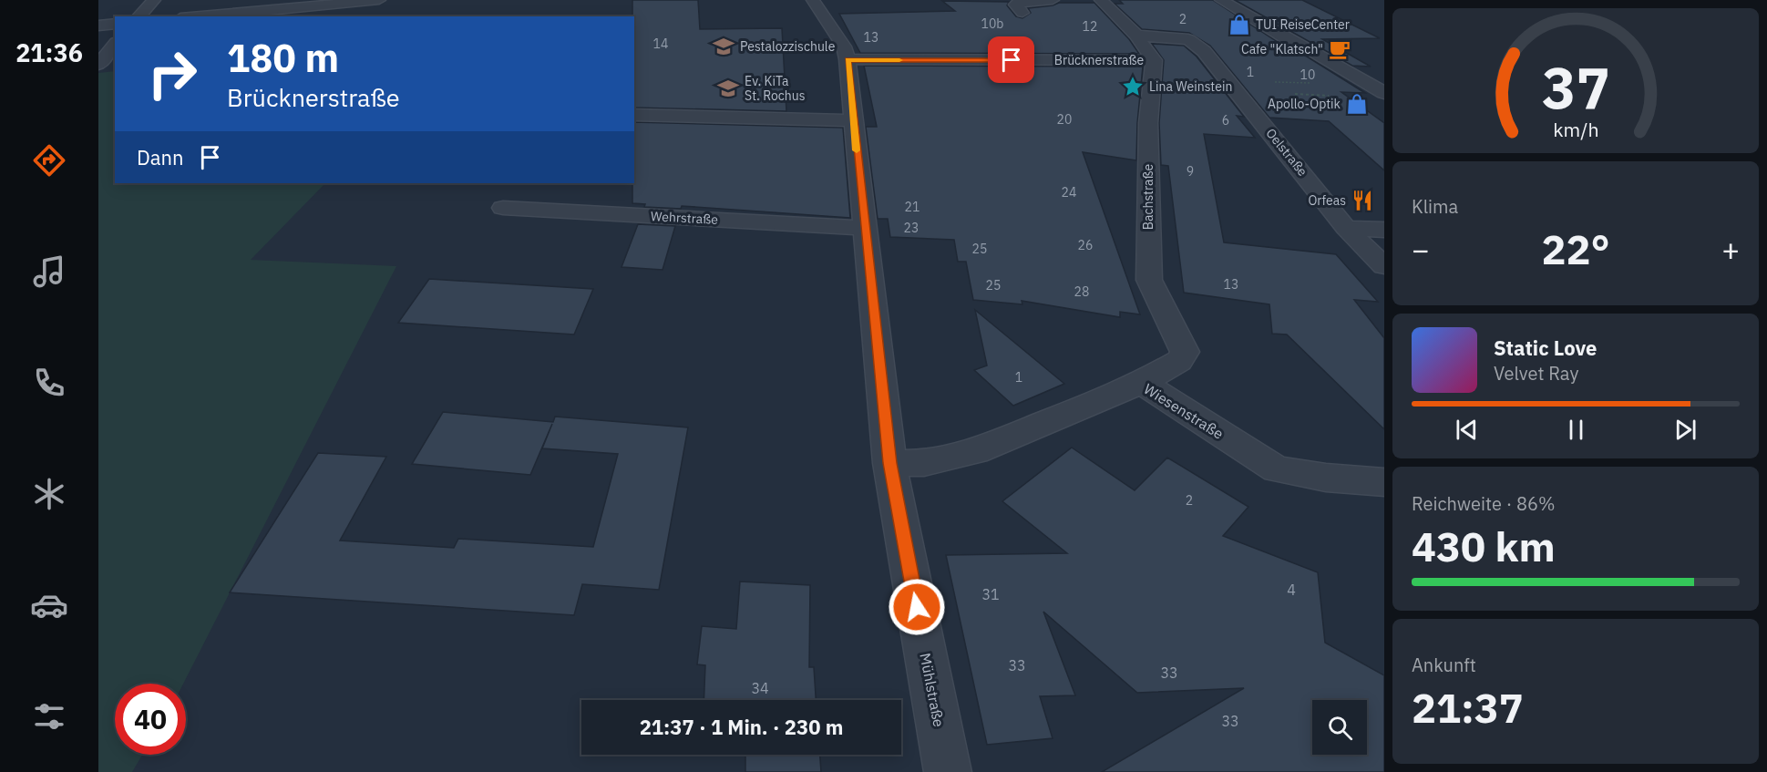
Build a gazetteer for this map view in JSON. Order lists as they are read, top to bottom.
{
  "streets": {
    "street": [
      "Brücknerstraße",
      "Oelstraße",
      "Bachstraße",
      "Wehrstraße",
      "Wiesenstraße",
      "Mühlstraße"
    ]
  },
  "crossings": [
    ["Brücknerstraße", "Bachstraße"],
    ["Brücknerstraße", "Mühlstraße"],
    ["Bachstraße", "Wiesenstraße"],
    ["Wehrstraße", "Mühlstraße"],
    ["Wiesenstraße", "Mühlstraße"]
  ],
  "places": {
    "shop": ["TUI ReiseCenter", "Apollo-Optik"],
    "school or university": ["Pestalozzischule", "Ev. KiTa St. Rochus"],
    "cafe": ["Cafe \"Klatsch\""],
    "place": ["Lina Weinstein"],
    "restaurant": ["Orfeas"]
  },
  "house_numbers": [
    "2",
    "10b",
    "12",
    "13",
    "14",
    "1",
    "10",
    "20",
    "6",
    "9",
    "24",
    "21",
    "23",
    "26",
    "25",
    "13",
    "25",
    "28",
    "1",
    "2",
    "4",
    "31",
    "33",
    "33",
    "34",
    "33"
  ],
  "page": {
    "tabs": "21:36",
    "turn": ["180 m", "Brücknerstraße"],
    "then": "Dann",
    "tile": [
      "Klima",
      ["Reichweite · 86%", "430 km"],
      ["Ankunft", "21:37"]
    ],
    "heat": ["−", "22°", "+"],
    "song": ["Static Love", "Velvet Ray"],
    "limit": "40",
    "trip": "21:37 · 1 Min. · 230 m",
    "gauge": ["37", "km/h"]
  }
}
